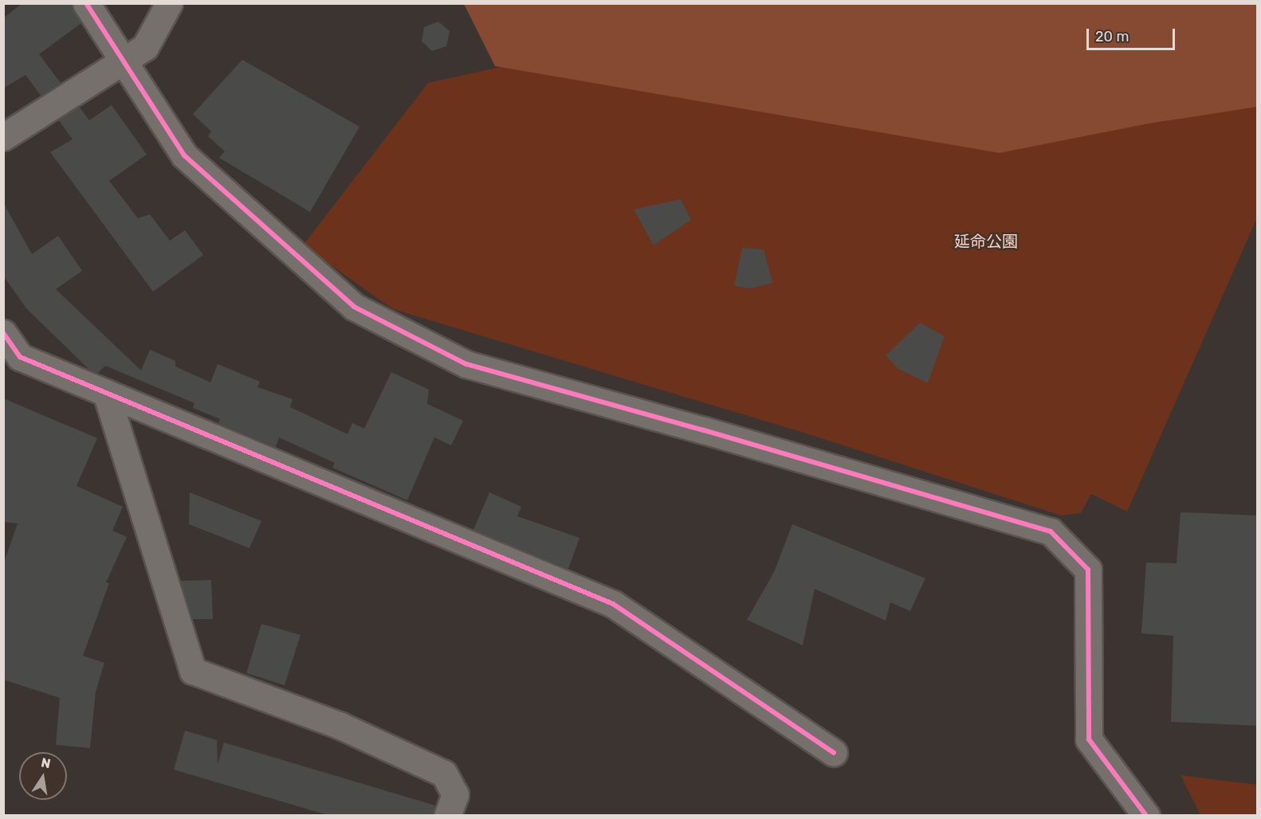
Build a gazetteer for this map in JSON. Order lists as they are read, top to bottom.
{
  "parks": ["延命公園"],
  "scale_bar": "20 m",
  "north": "top"
}
